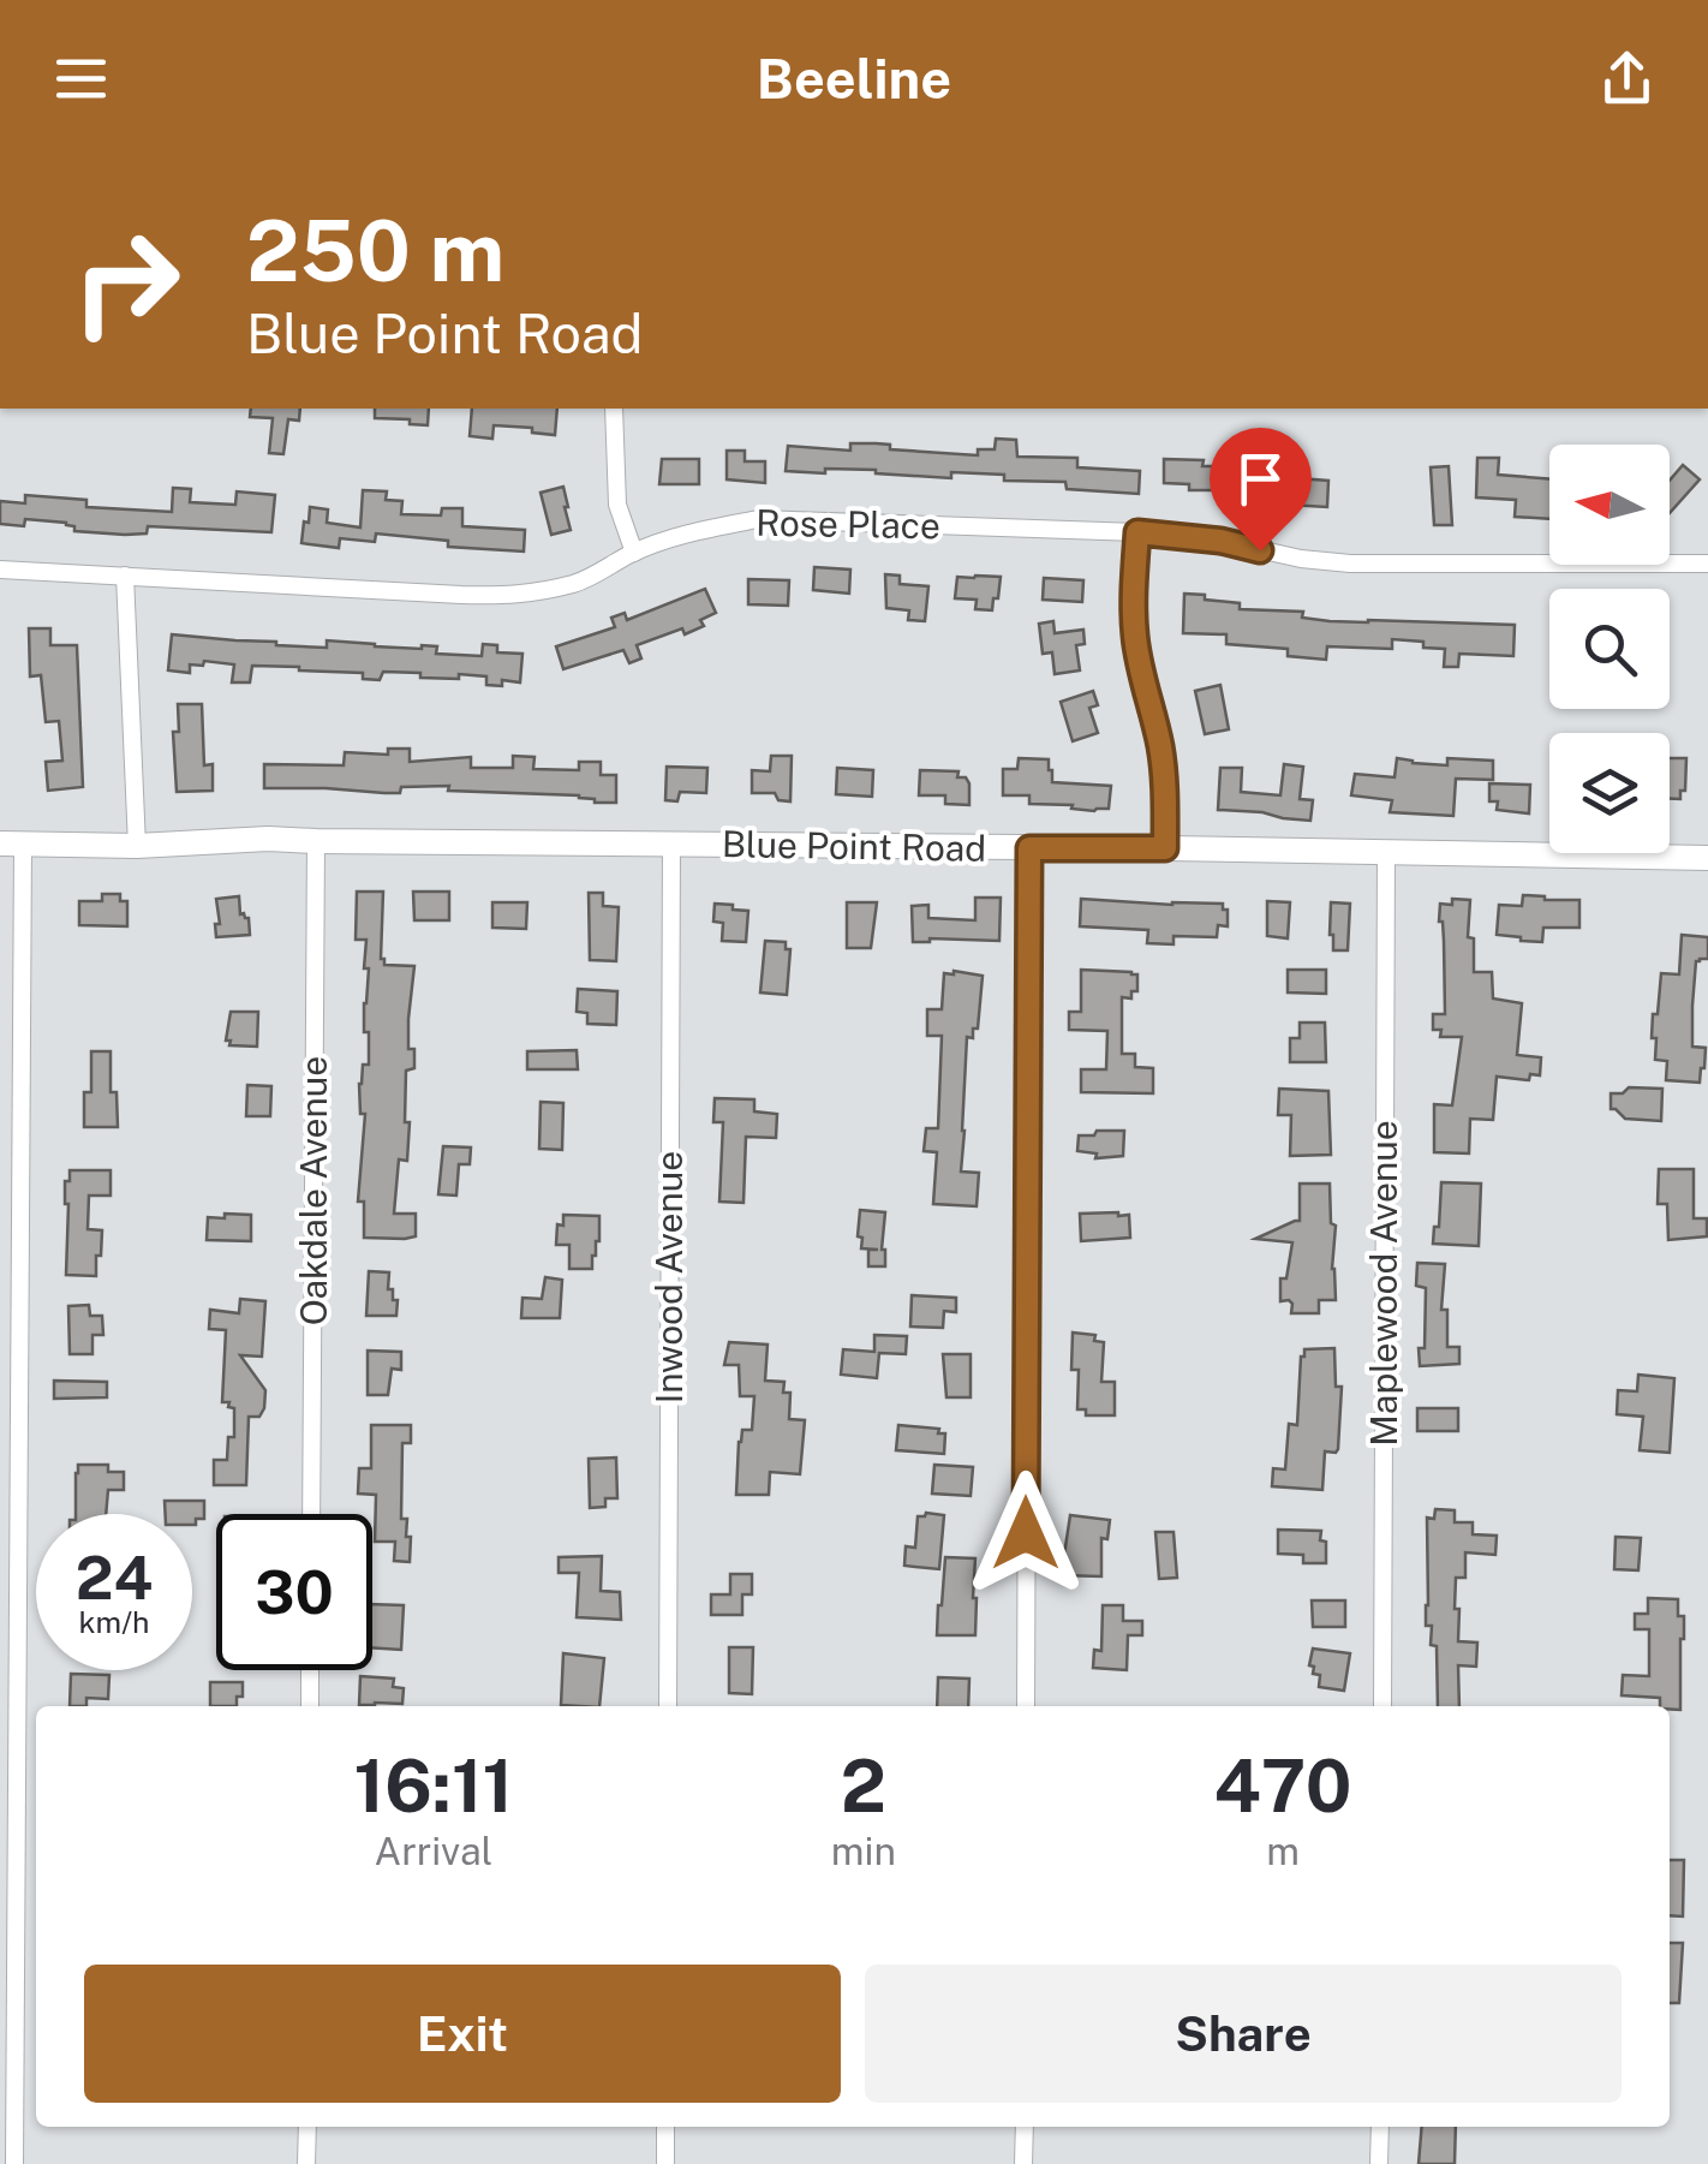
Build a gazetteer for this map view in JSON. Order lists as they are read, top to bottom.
{
  "streets": {
    "street": [
      "Rose Place",
      "Blue Point Road",
      "Oakdale Avenue",
      "Inwood Avenue",
      "Maplewood Avenue"
    ]
  },
  "crossings": [
    ["Blue Point Road", "Oakdale Avenue"],
    ["Blue Point Road", "Inwood Avenue"],
    ["Blue Point Road", "Maplewood Avenue"]
  ],
  "north": "left",
  "page": {
    "header": "Beeline",
    "turn": ["250 m", "Blue Point Road"],
    "speed": "24 km/h",
    "limit": "30",
    "eta": [
      "16:11",
      "Arrival",
      "2",
      "min",
      "470",
      "m"
    ],
    "buttons": ["Exit", "Share"]
  }
}
